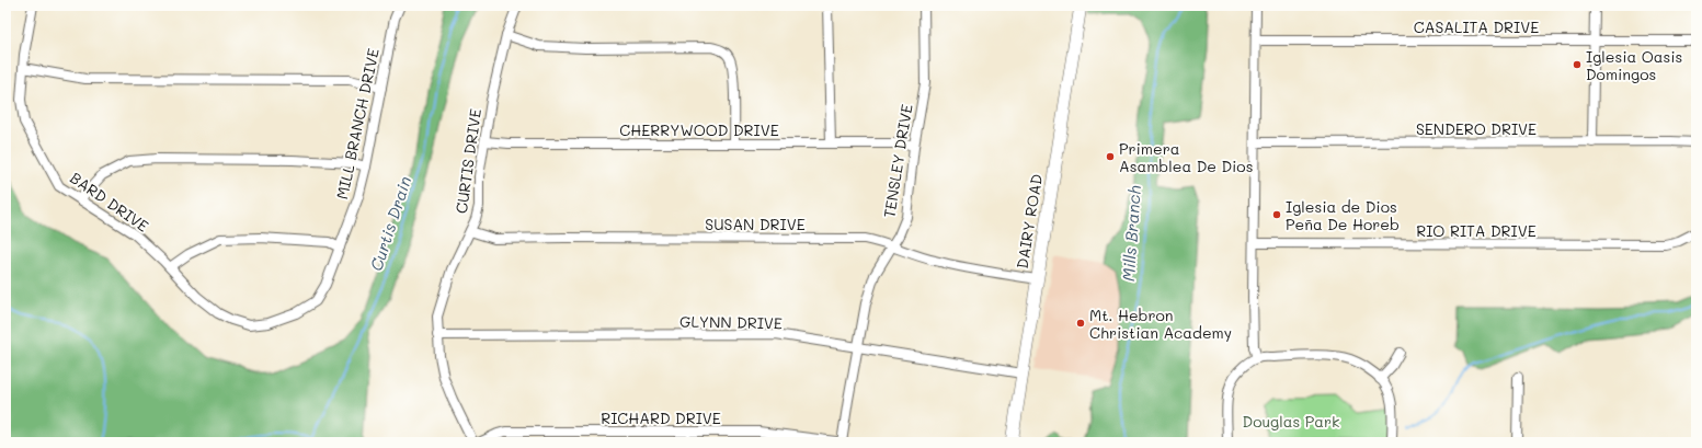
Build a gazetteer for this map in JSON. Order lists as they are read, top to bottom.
{
  "streets": {
    "street": [
      "CASALITA DRIVE",
      "MILL BRANCH DRIVE",
      "SENDERO DRIVE",
      "CHERRYWOOD DRIVE",
      "CURTIS DRIVE",
      "TENSLEY DRIVE",
      "BARD DRIVE",
      "DAIRY ROAD",
      "SUSAN DRIVE",
      "RIO RITA DRIVE",
      "GLYNN DRIVE",
      "RICHARD DRIVE"
    ]
  },
  "crossings": [
    ["MILL BRANCH DRIVE", "BARD DRIVE"],
    ["CHERRYWOOD DRIVE", "CURTIS DRIVE"],
    ["CHERRYWOOD DRIVE", "TENSLEY DRIVE"],
    ["CURTIS DRIVE", "SUSAN DRIVE"],
    ["CURTIS DRIVE", "GLYNN DRIVE"],
    ["TENSLEY DRIVE", "SUSAN DRIVE"],
    ["TENSLEY DRIVE", "GLYNN DRIVE"],
    ["TENSLEY DRIVE", "RICHARD DRIVE"],
    ["DAIRY ROAD", "SUSAN DRIVE"],
    ["DAIRY ROAD", "GLYNN DRIVE"]
  ],
  "water": ["Curtis Drain", "Mills Branch"],
  "parks": ["Douglas Park"],
  "places": [
    "Iglesia Oasis Domingos",
    "Primera Asamblea De Dios",
    "Iglesia de Dios Peña De Horeb",
    "Mt. Hebron Christian Academy"
  ]
}
